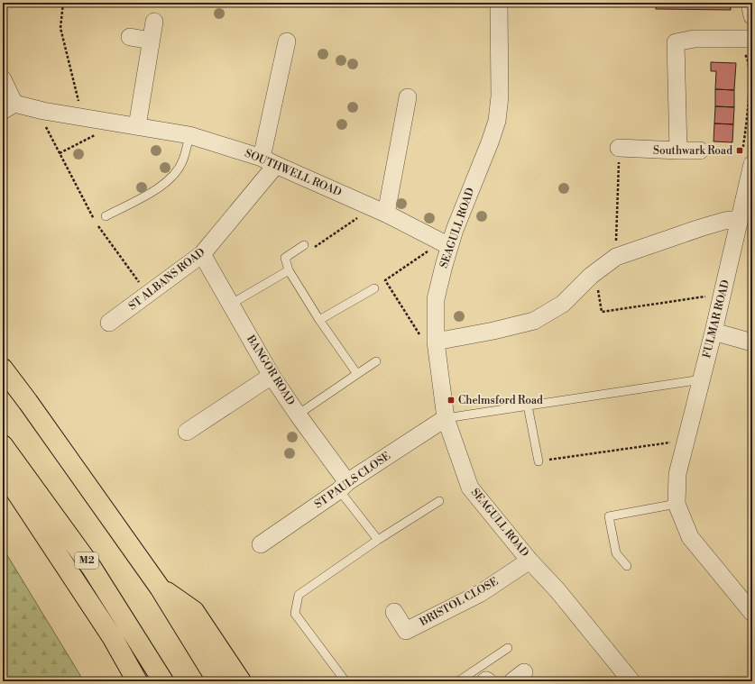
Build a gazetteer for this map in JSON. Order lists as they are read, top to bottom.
{
  "streets": {
    "highway": ["M2"],
    "street": [
      "SOUTHWELL ROAD",
      "SEAGULL ROAD",
      "ST ALBANS ROAD",
      "FULMAR ROAD",
      "BANGOR ROAD",
      "ST PAULS CLOSE",
      "BRISTOL CLOSE"
    ]
  },
  "crossings": [
    ["SOUTHWELL ROAD", "SEAGULL ROAD"],
    ["SOUTHWELL ROAD", "ST ALBANS ROAD"],
    ["SEAGULL ROAD", "ST PAULS CLOSE"],
    ["SEAGULL ROAD", "BRISTOL CLOSE"],
    ["ST ALBANS ROAD", "BANGOR ROAD"],
    ["BANGOR ROAD", "ST PAULS CLOSE"]
  ],
  "places": {
    "transit": ["Southwark Road", "Chelmsford Road"]
  }
}
